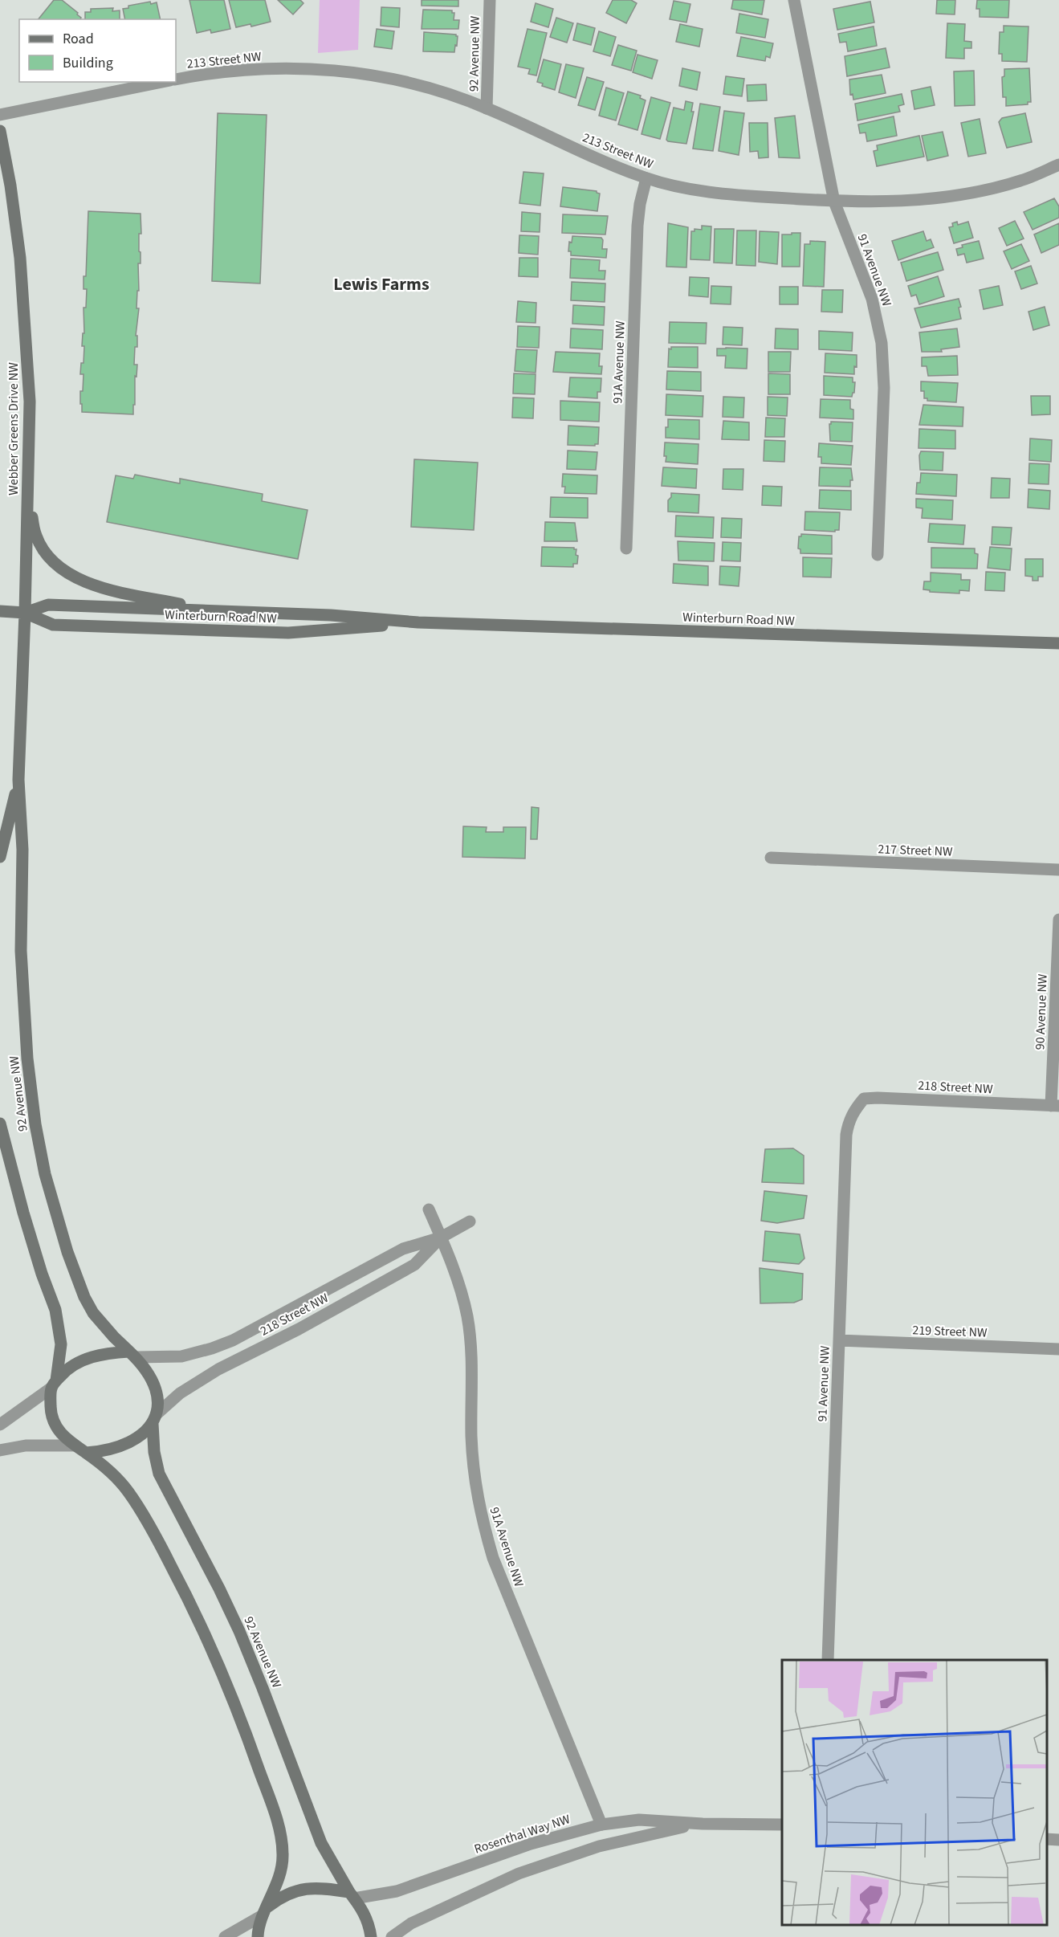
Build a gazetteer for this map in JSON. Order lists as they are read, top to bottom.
{
  "streets": {
    "main road": ["92 Avenue NW", "Webber Greens Drive NW", "Winterburn Road NW"],
    "street": [
      "213 Street NW",
      "91 Avenue NW",
      "91A Avenue NW",
      "217 Street NW",
      "90 Avenue NW",
      "218 Street NW",
      "219 Street NW",
      "Rosenthal Way NW"
    ]
  },
  "crossings": [
    ["92 Avenue NW", "213 Street NW"],
    ["92 Avenue NW", "Webber Greens Drive NW"],
    ["92 Avenue NW", "Winterburn Road NW"],
    ["92 Avenue NW", "218 Street NW"],
    ["92 Avenue NW", "Rosenthal Way NW"],
    ["213 Street NW", "91 Avenue NW"],
    ["213 Street NW", "91A Avenue NW"],
    ["91 Avenue NW", "218 Street NW"],
    ["91 Avenue NW", "219 Street NW"],
    ["91A Avenue NW", "218 Street NW"],
    ["91A Avenue NW", "Rosenthal Way NW"],
    ["Webber Greens Drive NW", "Winterburn Road NW"],
    ["90 Avenue NW", "218 Street NW"]
  ],
  "districts": ["Lewis Farms"],
  "legend": ["Road", "Building"]
}
